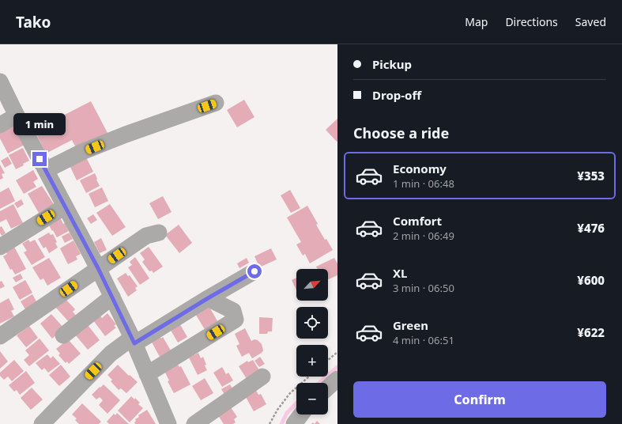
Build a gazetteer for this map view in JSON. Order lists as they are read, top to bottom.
{
  "north": "top right",
  "page": {
    "header": "Tako",
    "nav": ["Map", "Directions", "Saved"],
    "banner": ["Pickup", "Drop-off"],
    "bubble": "1 min",
    "heading": "Choose a ride",
    "list": [
      {
        "name": "Economy",
        "note": "1 min · 06:48",
        "value": "¥353"
      },
      {
        "name": "Comfort",
        "note": "2 min · 06:49",
        "value": "¥476"
      },
      {
        "name": "XL",
        "note": "3 min · 06:50",
        "value": "¥600"
      },
      {
        "name": "Green",
        "note": "4 min · 06:51",
        "value": "¥622"
      }
    ],
    "map_buttons": ["+", "−"],
    "buttons": "Confirm"
  }
}
